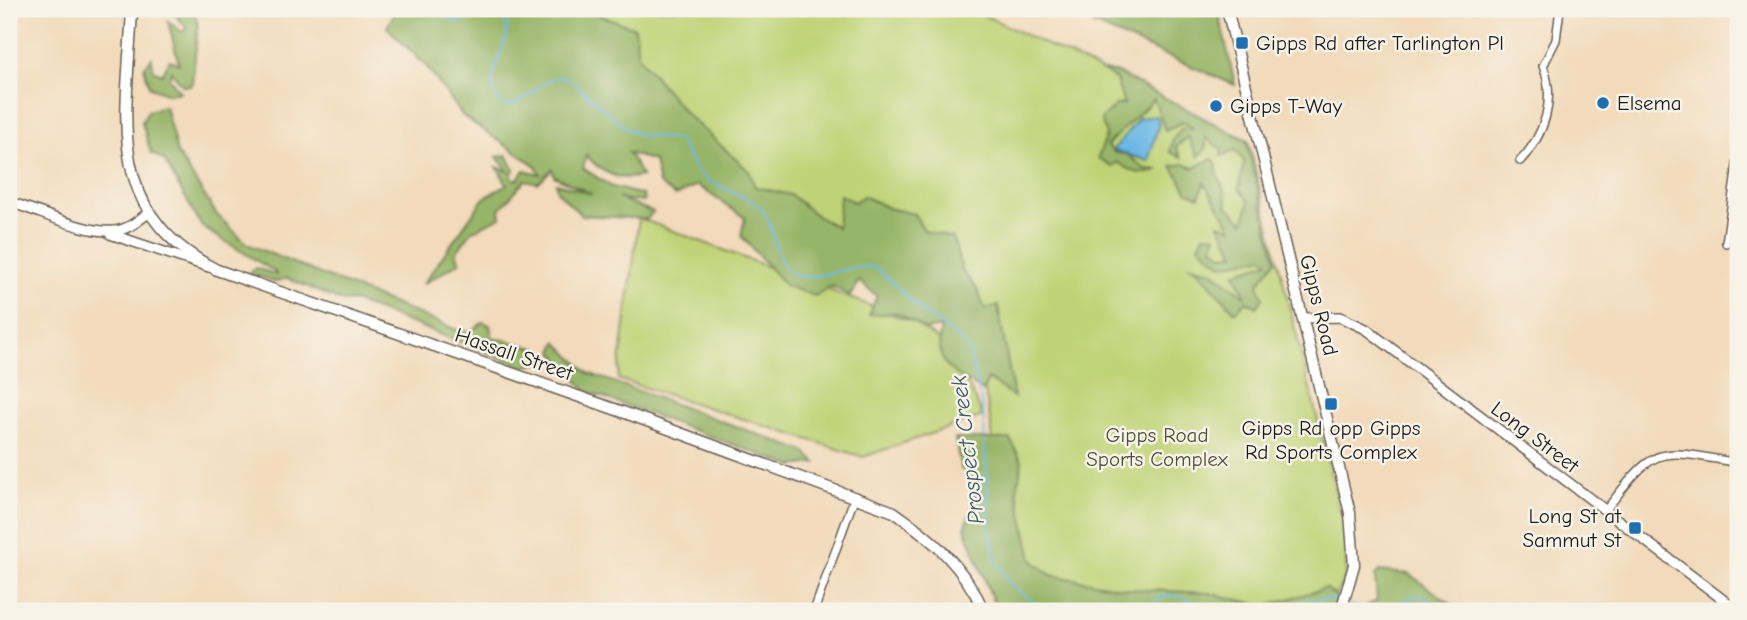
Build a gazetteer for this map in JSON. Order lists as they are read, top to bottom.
{
  "streets": {
    "main road": ["Gipps Road", "Hassall Street"],
    "street": ["Long Street"]
  },
  "crossings": [
    ["Gipps Road", "Long Street"]
  ],
  "water": ["Prospect Creek"],
  "parks": ["Gipps Road Sports Complex"],
  "places": {
    "transit": ["Gipps Rd after Tarlington Pl", "Gipps Rd opp Gipps Rd Sports Complex", "Long St at Sammut St"],
    "other": ["Elsema", "Gipps T-Way"]
  }
}
